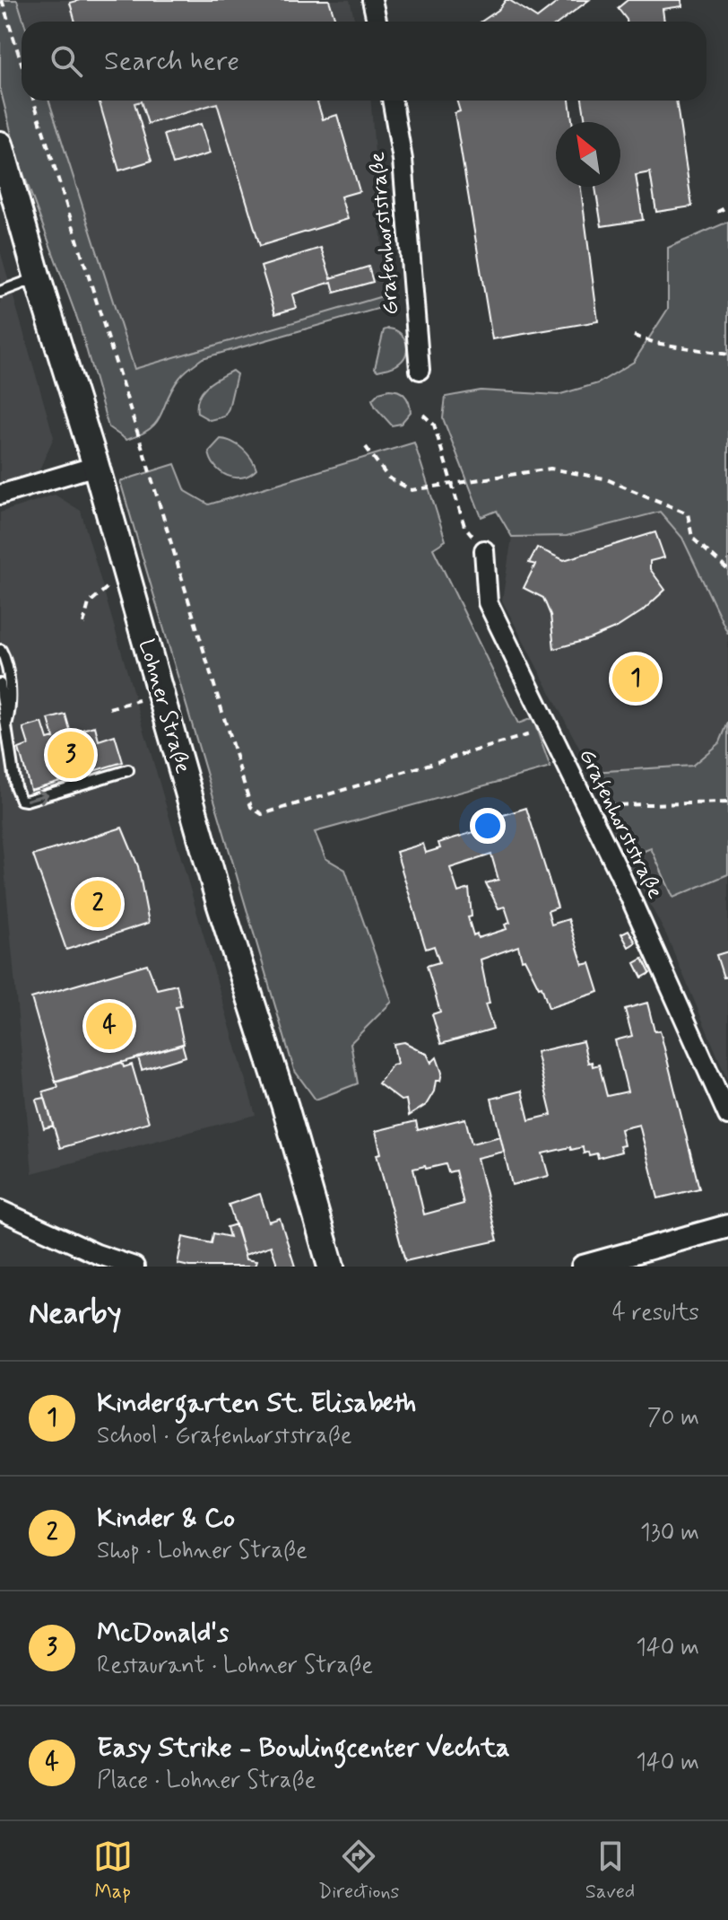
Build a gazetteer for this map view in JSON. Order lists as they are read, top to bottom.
{
  "streets": {
    "main road": ["Lohner Straße"],
    "street": ["Grafenhorststraße"]
  },
  "north": "top left",
  "page": {
    "search": "Search here",
    "pins": [
      "1",
      "3",
      "2",
      "4"
    ],
    "heading": ["Nearby", "4 results"],
    "list": [
      {
        "mark": "1",
        "name": "Kindergarten St. Elisabeth",
        "note": "School · Grafenhorststraße",
        "value": "70 m"
      },
      {
        "mark": "2",
        "name": "Kinder & Co",
        "note": "Shop · Lohner Straße",
        "value": "130 m"
      },
      {
        "mark": "3",
        "name": "McDonald's",
        "note": "Restaurant · Lohner Straße",
        "value": "140 m"
      },
      {
        "mark": "4",
        "name": "Easy Strike - Bowlingcenter Vechta",
        "note": "Place · Lohner Straße",
        "value": "140 m"
      }
    ],
    "nav": ["Map", "Directions", "Saved"]
  }
}
